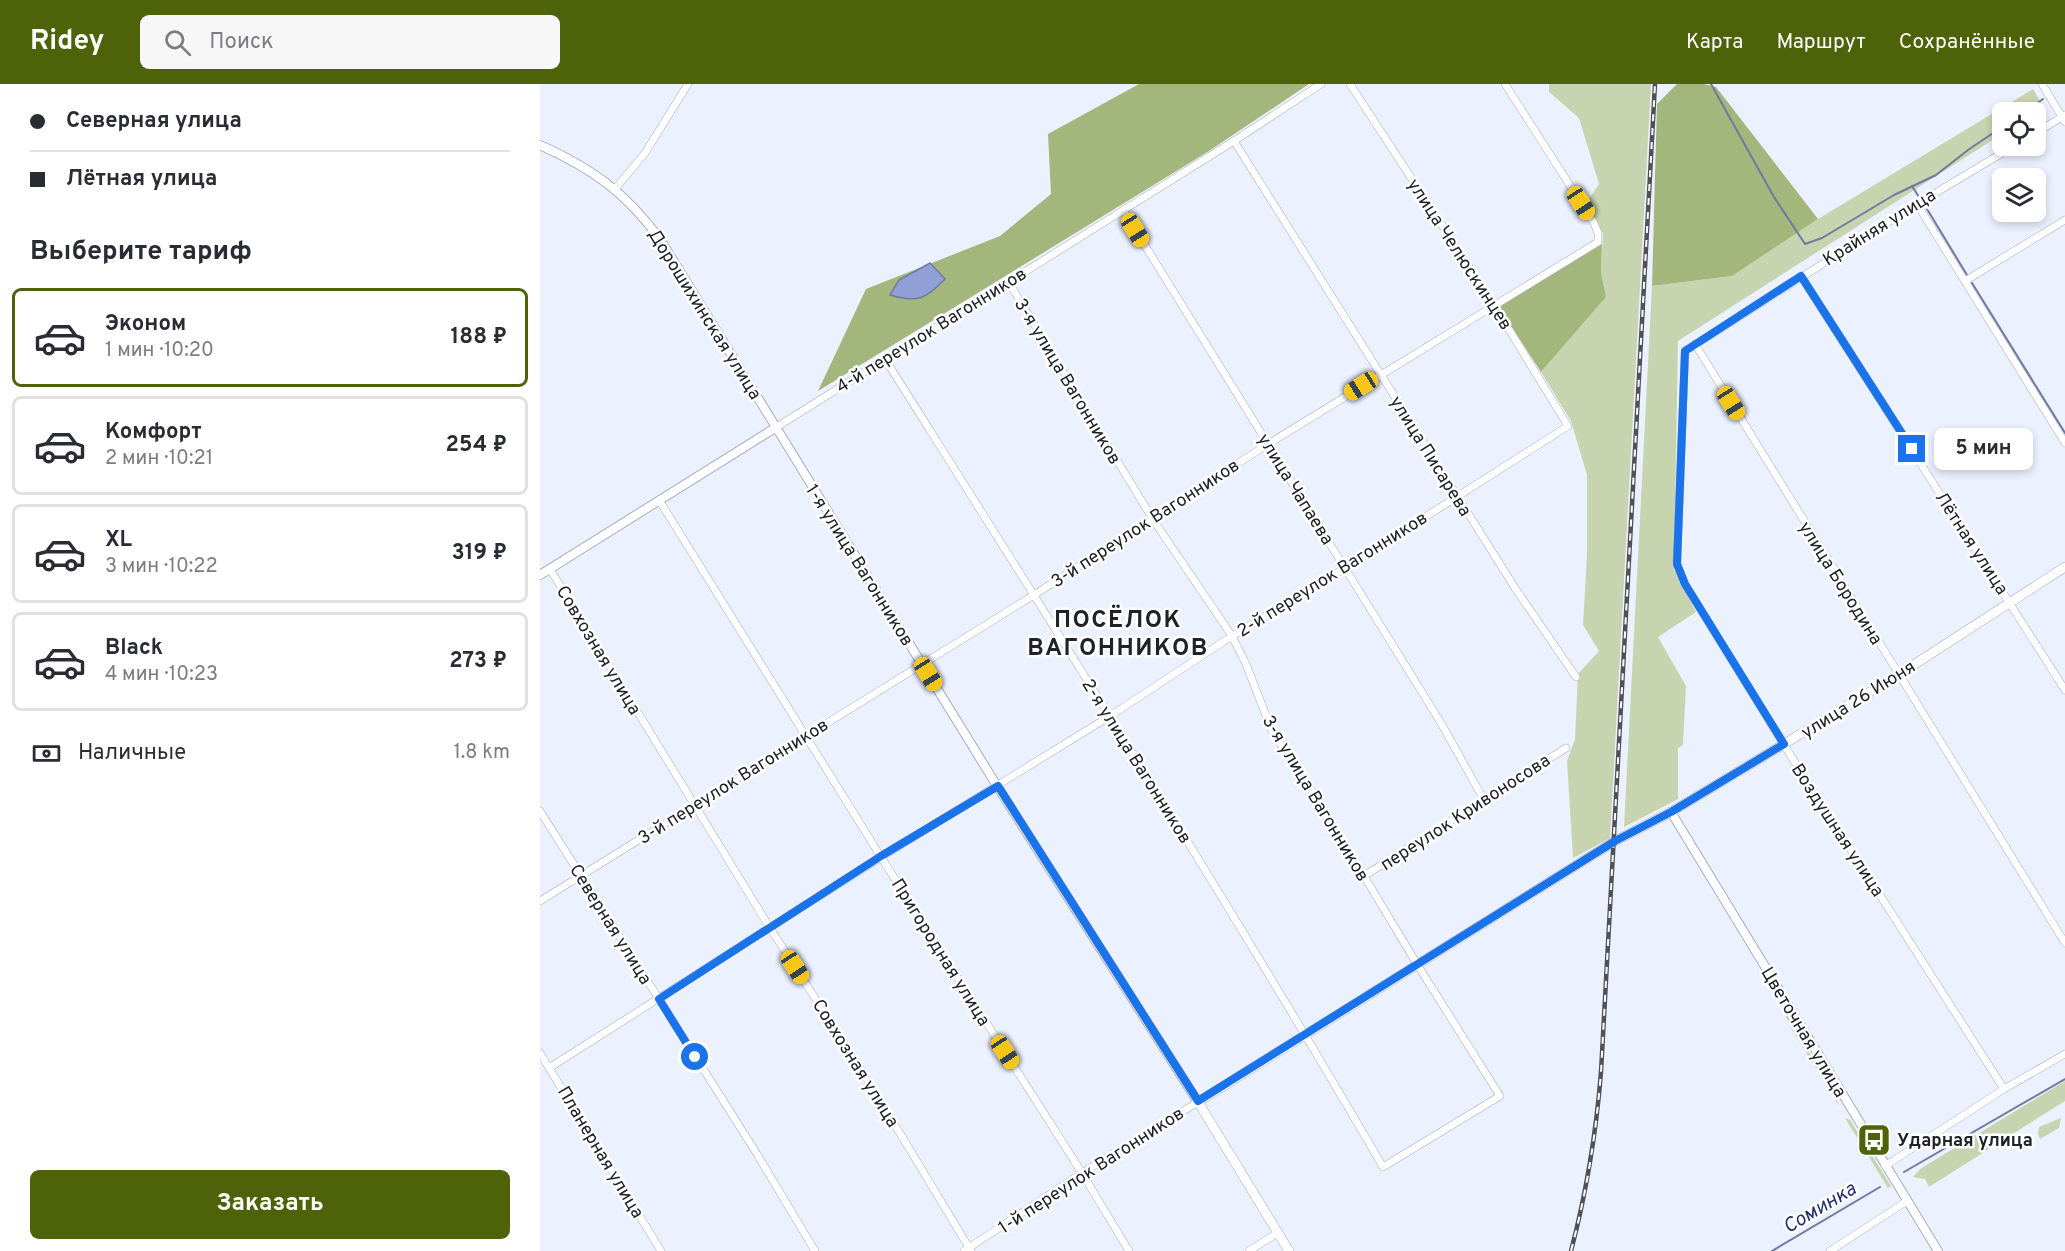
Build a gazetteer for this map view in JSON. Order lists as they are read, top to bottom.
{
  "streets": {
    "main road": ["1-я улица Вагонников", "улица 26 Июня", "1-й переулок Вагонников"],
    "street": [
      "Крайняя улица",
      "улица Челюскинцев",
      "Дорошихинская улица",
      "4-й переулок Вагонников",
      "3-я улица Вагонников",
      "улица Писарева",
      "улица Чапаева",
      "3-й переулок Вагонников",
      "Лётная улица",
      "2-й переулок Вагонников",
      "улица Бородина",
      "Совхозная улица",
      "2-я улица Вагонников",
      "переулок Кривоносова",
      "Воздушная улица",
      "Северная улица",
      "Пригородная улица",
      "Цветочная улица",
      "Планерная улица"
    ]
  },
  "crossings": [
    ["Крайняя улица", "Лётная улица"],
    ["Крайняя улица", "улица Бородина"],
    ["Крайняя улица", "Воздушная улица"],
    ["улица Челюскинцев", "3-й переулок Вагонников"],
    ["улица Челюскинцев", "2-й переулок Вагонников"],
    ["Дорошихинская улица", "4-й переулок Вагонников"],
    ["Дорошихинская улица", "1-я улица Вагонников"],
    ["4-й переулок Вагонников", "3-я улица Вагонников"],
    ["4-й переулок Вагонников", "улица Писарева"],
    ["4-й переулок Вагонников", "улица Чапаева"],
    ["4-й переулок Вагонников", "1-я улица Вагонников"],
    ["4-й переулок Вагонников", "Совхозная улица"],
    ["4-й переулок Вагонников", "2-я улица Вагонников"],
    ["4-й переулок Вагонников", "Пригородная улица"],
    ["3-я улица Вагонников", "3-й переулок Вагонников"],
    ["3-я улица Вагонников", "2-й переулок Вагонников"],
    ["3-я улица Вагонников", "2-я улица Вагонников"],
    ["3-я улица Вагонников", "переулок Кривоносова"],
    ["3-я улица Вагонников", "1-й переулок Вагонников"],
    ["улица Писарева", "3-й переулок Вагонников"],
    ["улица Писарева", "2-й переулок Вагонников"],
    ["улица Чапаева", "3-й переулок Вагонников"],
    ["улица Чапаева", "2-й переулок Вагонников"],
    ["улица Чапаева", "переулок Кривоносова"],
    ["3-й переулок Вагонников", "1-я улица Вагонников"],
    ["3-й переулок Вагонников", "Совхозная улица"],
    ["3-й переулок Вагонников", "2-я улица Вагонников"],
    ["3-й переулок Вагонников", "Северная улица"],
    ["3-й переулок Вагонников", "Пригородная улица"],
    ["Лётная улица", "улица 26 Июня"],
    ["1-я улица Вагонников", "2-й переулок Вагонников"],
    ["1-я улица Вагонников", "1-й переулок Вагонников"],
    ["2-й переулок Вагонников", "Совхозная улица"],
    ["2-й переулок Вагонников", "2-я улица Вагонников"],
    ["2-й переулок Вагонников", "Северная улица"],
    ["2-й переулок Вагонников", "Пригородная улица"],
    ["2-й переулок Вагонников", "Планерная улица"],
    ["улица Бородина", "улица 26 Июня"],
    ["Совхозная улица", "1-й переулок Вагонников"],
    ["улица 26 Июня", "Воздушная улица"],
    ["улица 26 Июня", "Цветочная улица"],
    ["улица 26 Июня", "1-й переулок Вагонников"],
    ["2-я улица Вагонников", "1-й переулок Вагонников"],
    ["Пригородная улица", "1-й переулок Вагонников"]
  ],
  "districts": ["ПОСЁЛОК ВАГОННИКОВ"],
  "water": ["Соминка"],
  "places": {
    "bus stop": ["Ударная улица"]
  },
  "page": {
    "header": "Ridey",
    "search": "Поиск",
    "nav": ["Карта", "Маршрут", "Сохранённые"],
    "banner": ["Северная улица", "Лётная улица"],
    "heading": "Выберите тариф",
    "list": [
      {
        "name": "Эконом",
        "note": "1 мин · 10:20",
        "value": "188 ₽"
      },
      {
        "name": "Комфорт",
        "note": "2 мин · 10:21",
        "value": "254 ₽"
      },
      {
        "name": "XL",
        "note": "3 мин · 10:22",
        "value": "319 ₽"
      },
      {
        "name": "Black",
        "note": "4 мин · 10:23",
        "value": "273 ₽"
      }
    ],
    "bubble": "5 мин",
    "pay": ["Наличные", "1.8 km"],
    "buttons": "Заказать"
  }
}
